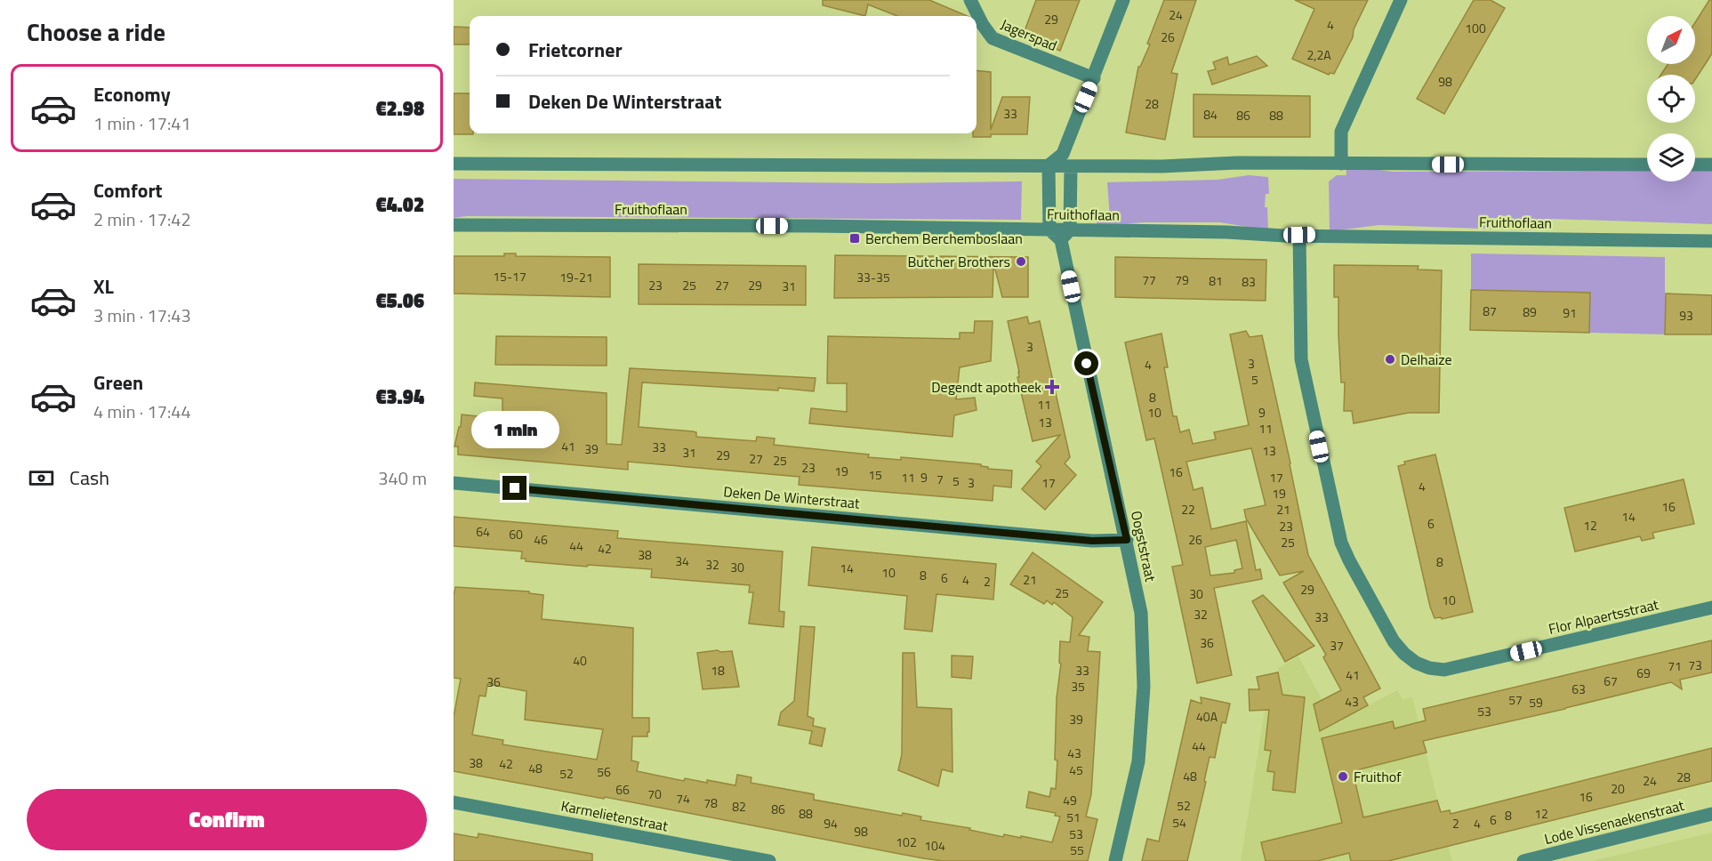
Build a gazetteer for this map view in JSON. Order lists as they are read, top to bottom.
{
  "streets": {
    "street": [
      "Jagerspad",
      "Fruithoflaan",
      "Deken De Winterstraat",
      "Oogststraat",
      "Flor Alpaertsstraat",
      "Karmelietenstraat",
      "Lode Vissenaekenstraat"
    ]
  },
  "crossings": [
    ["Fruithoflaan", "Oogststraat"],
    ["Fruithoflaan", "Flor Alpaertsstraat"],
    ["Deken De Winterstraat", "Oogststraat"]
  ],
  "places": {
    "transit": ["Berchem Berchemboslaan"],
    "other": ["Butcher Brothers", "Delhaize", "Fruithof"],
    "health": ["Degendt apotheek"]
  },
  "house_numbers": [
    "24",
    "29",
    "4",
    "100",
    "26",
    "2,2A",
    "98",
    "28",
    "33",
    "84",
    "86",
    "88",
    "15-17",
    "19-21",
    "33-35",
    "77",
    "79",
    "81",
    "83",
    "23",
    "25",
    "27",
    "29",
    "31",
    "87",
    "89",
    "91",
    "93",
    "3",
    "3",
    "4",
    "5",
    "8",
    "11",
    "10",
    "9",
    "13",
    "11",
    "41",
    "33",
    "39",
    "13",
    "31",
    "29",
    "27",
    "25",
    "23",
    "19",
    "16",
    "15",
    "11",
    "9",
    "17",
    "7",
    "5",
    "3",
    "17",
    "4",
    "19",
    "16",
    "22",
    "21",
    "14",
    "6",
    "12",
    "23",
    "64",
    "60",
    "46",
    "26",
    "25",
    "44",
    "42",
    "38",
    "34",
    "8",
    "32",
    "30",
    "14",
    "10",
    "8",
    "6",
    "4",
    "21",
    "2",
    "29",
    "25",
    "30",
    "10",
    "32",
    "33",
    "36",
    "37",
    "40",
    "73",
    "71",
    "18",
    "33",
    "69",
    "41",
    "67",
    "36",
    "35",
    "63",
    "57",
    "43",
    "59",
    "53",
    "40A",
    "39",
    "44",
    "43",
    "38",
    "42",
    "48",
    "45",
    "56",
    "52",
    "48",
    "28",
    "24",
    "20",
    "66",
    "70",
    "16",
    "74",
    "49",
    "78",
    "52",
    "82",
    "86",
    "88",
    "12",
    "8",
    "51",
    "6",
    "54",
    "94",
    "2",
    "4",
    "98",
    "53",
    "102",
    "104",
    "55"
  ],
  "north": "top right",
  "page": {
    "heading": "Choose a ride",
    "banner": ["Frietcorner", "Deken De Winterstraat"],
    "list": [
      {
        "name": "Economy",
        "note": "1 min · 17:41",
        "value": "€2.98"
      },
      {
        "name": "Comfort",
        "note": "2 min · 17:42",
        "value": "€4.02"
      },
      {
        "name": "XL",
        "note": "3 min · 17:43",
        "value": "€5.06"
      },
      {
        "name": "Green",
        "note": "4 min · 17:44",
        "value": "€3.94"
      }
    ],
    "bubble": "1 min",
    "pay": ["Cash", "340 m"],
    "buttons": "Confirm"
  }
}
